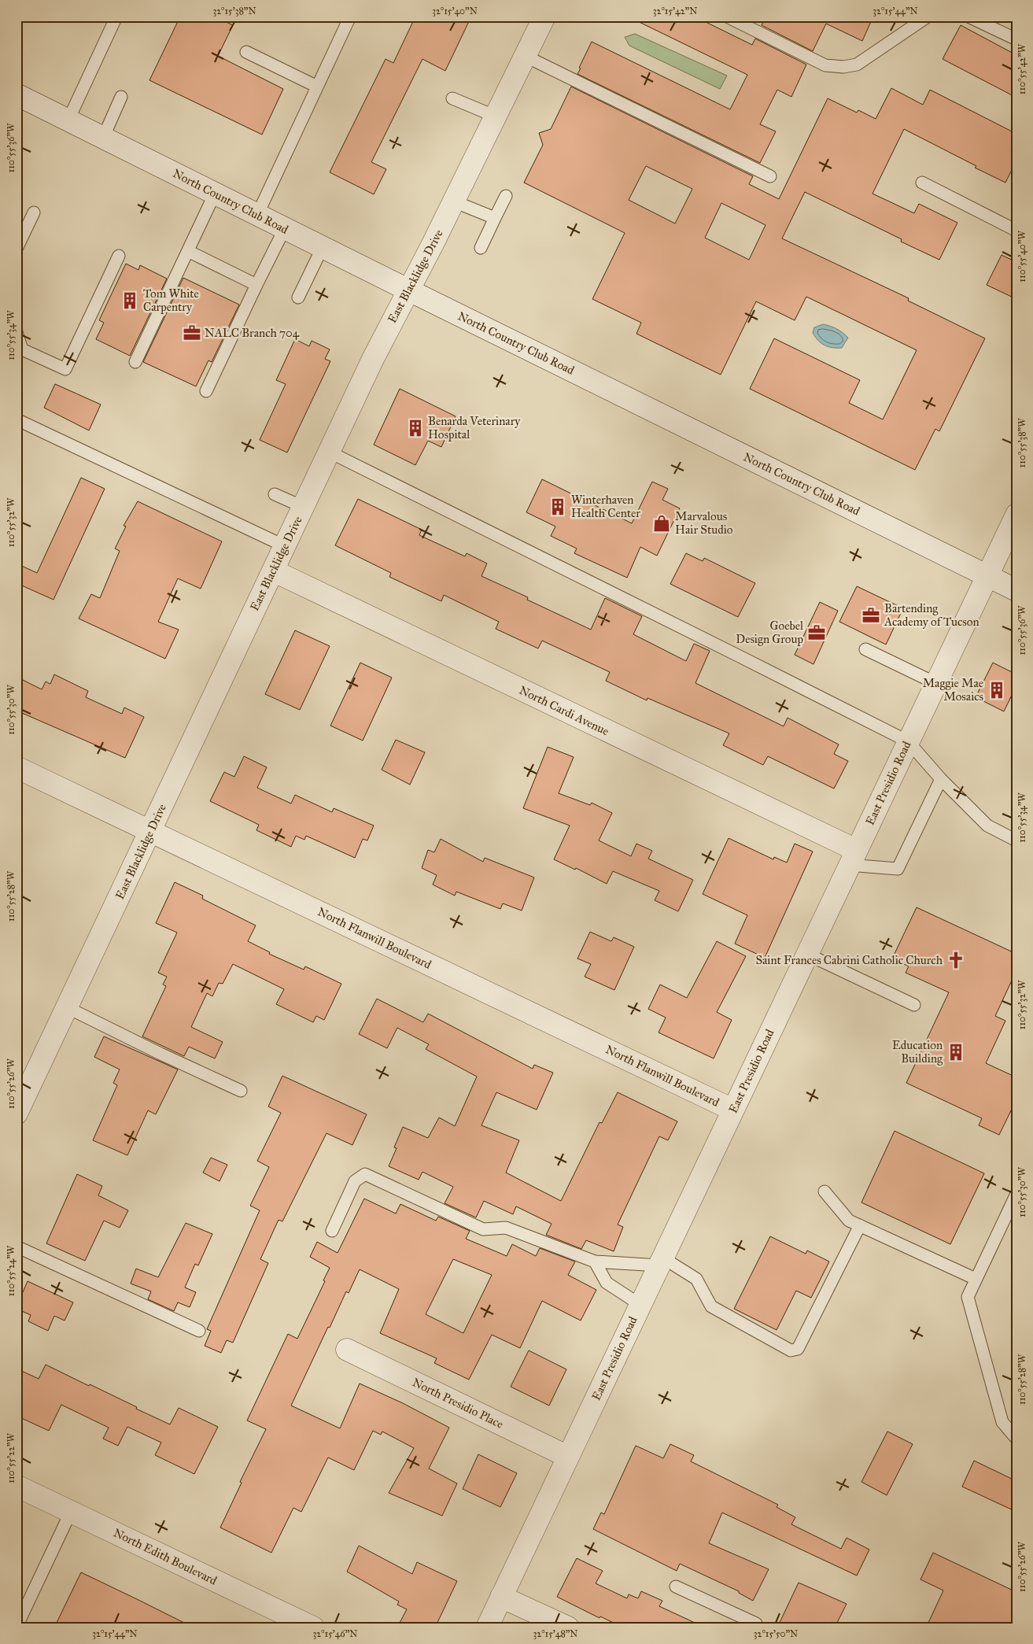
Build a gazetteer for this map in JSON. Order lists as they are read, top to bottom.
{
  "streets": {
    "street": [
      "North Country Club Road",
      "East Blacklidge Drive",
      "North Cardi Avenue",
      "East Presidio Road",
      "North Flanwill Boulevard",
      "North Presidio Place",
      "North Edith Boulevard"
    ]
  },
  "crossings": [
    ["North Country Club Road", "East Blacklidge Drive"],
    ["North Country Club Road", "East Presidio Road"],
    ["East Blacklidge Drive", "North Cardi Avenue"],
    ["East Blacklidge Drive", "North Flanwill Boulevard"],
    ["North Cardi Avenue", "East Presidio Road"],
    ["East Presidio Road", "North Flanwill Boulevard"],
    ["East Presidio Road", "North Presidio Place"]
  ],
  "places": {
    "building": [
      "Tom White Carpentry",
      "Benarda Veterinary Hospital",
      "Winterhaven Health Center",
      "Maggie Mae Mosaics",
      "Education Building"
    ],
    "office": ["NALC Branch 704", "Bartending Academy of Tucson", "Goebel Design Group"],
    "shop": ["Marvalous Hair Studio"],
    "church": ["Saint Frances Cabrini Catholic Church"]
  },
  "coordinates": [
    "32°15'38\"N",
    "32°15'40\"N",
    "32°15'42\"N",
    "32°15'44\"N",
    "110°55'42\"W",
    "110°55'36\"W",
    "110°55'40\"W",
    "110°55'34\"W",
    "110°55'38\"W",
    "110°55'32\"W",
    "110°55'30\"W",
    "110°55'28\"W",
    "110°55'26\"W",
    "110°55'24\"W",
    "110°55'22\"W",
    "32°15'46\"N",
    "32°15'48\"N",
    "32°15'50\"N"
  ]
}
